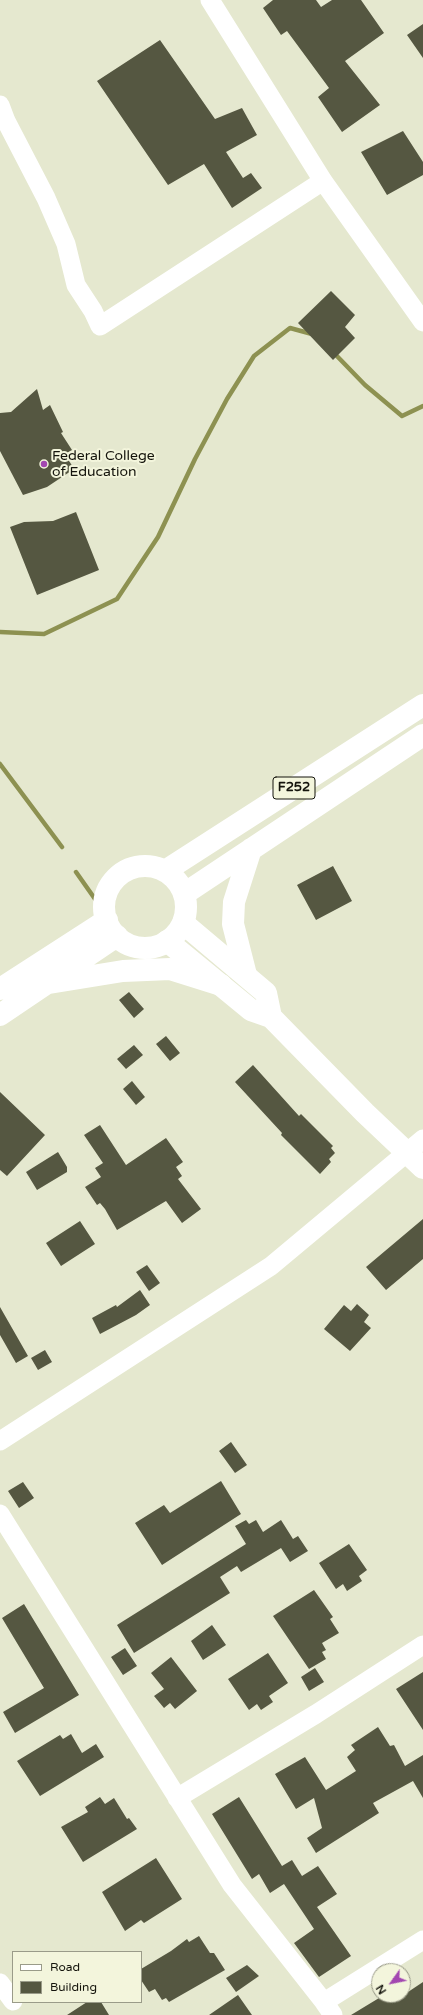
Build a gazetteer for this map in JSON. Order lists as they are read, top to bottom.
{
  "streets": {
    "main road": ["F252"]
  },
  "places": ["Federal College of Education"],
  "legend": ["Road", "Building"],
  "north": "bottom left"
}
